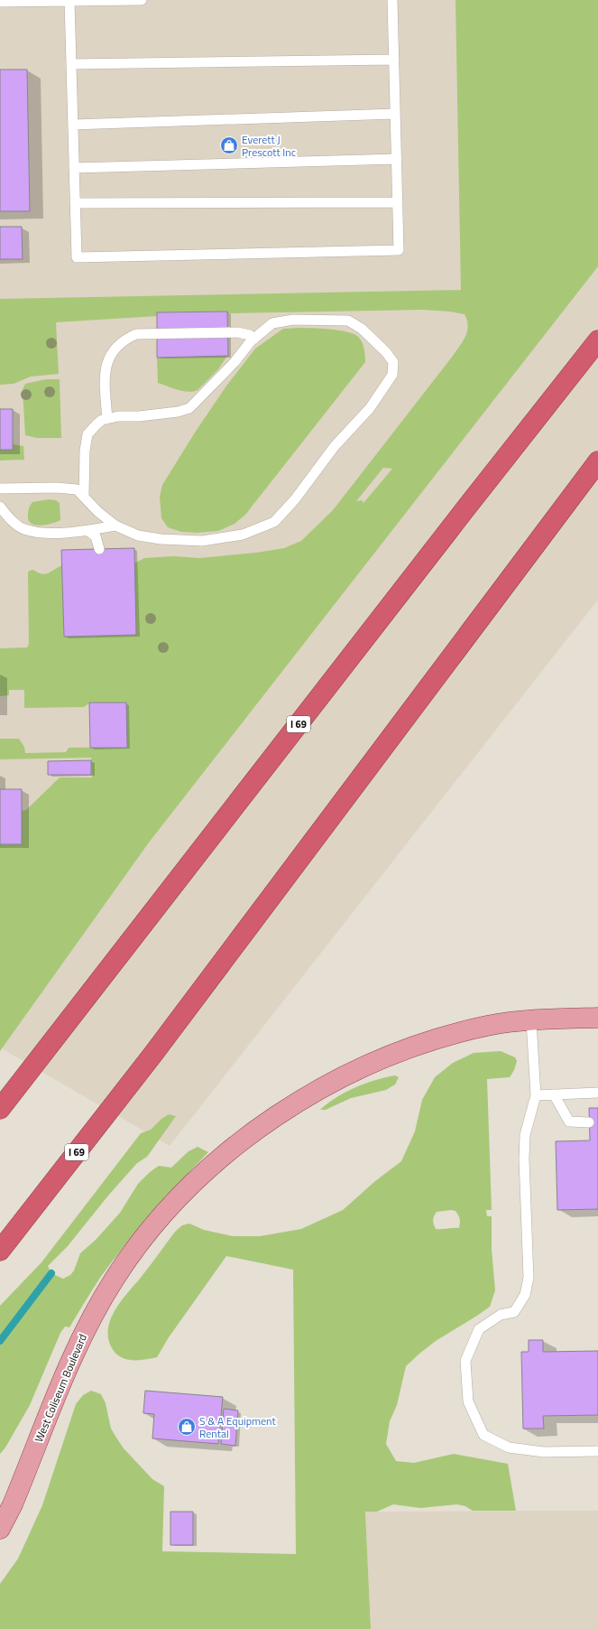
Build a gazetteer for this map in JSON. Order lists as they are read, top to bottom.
{
  "streets": {
    "highway": ["I 69"],
    "main road": ["West Coliseum Boulevard"]
  },
  "places": {
    "shop": ["Everett J Prescott Inc", "S & A Equipment Rental"]
  }
}
